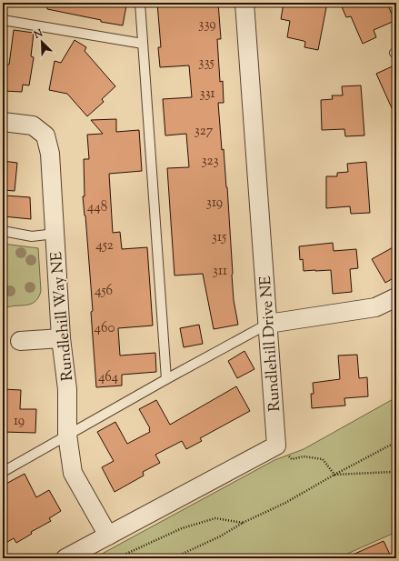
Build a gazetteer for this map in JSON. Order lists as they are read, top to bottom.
{
  "streets": {
    "street": ["Rundlehill Way NE", "Rundlehill Drive NE"]
  },
  "house_numbers": [
    "339",
    "335",
    "331",
    "327",
    "323",
    "319",
    "448",
    "315",
    "452",
    "311",
    "456",
    "460",
    "464",
    "19"
  ],
  "north": "top left"
}
